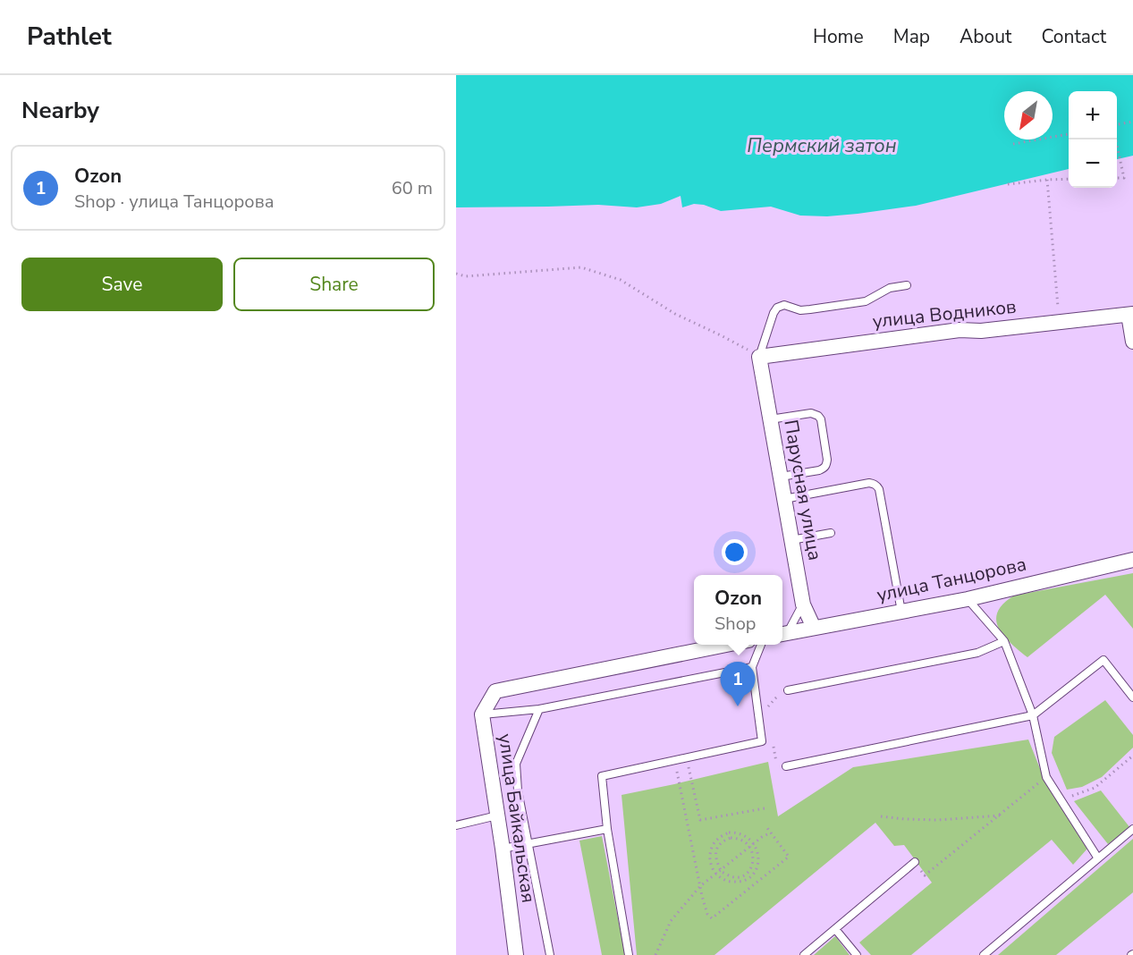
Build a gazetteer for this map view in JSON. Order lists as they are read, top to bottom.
{
  "streets": {
    "street": [
      "улица Водников",
      "Парусная улица",
      "улица Танцорова",
      "улица Байкальская"
    ]
  },
  "crossings": [
    ["улица Водников", "Парусная улица"],
    ["Парусная улица", "улица Танцорова"]
  ],
  "water": ["Пермский затон"],
  "north": "bottom left",
  "page": {
    "header": "Pathlet",
    "nav": [
      "Home",
      "Map",
      "About",
      "Contact"
    ],
    "heading": "Nearby",
    "map_buttons": ["+", "−"],
    "list": [
      {
        "mark": "1",
        "name": "Ozon",
        "note": "Shop · улица Танцорова",
        "value": "60 m"
      }
    ],
    "buttons": ["Save", "Share"],
    "popup": ["Ozon", "Shop"],
    "pins": "1"
  }
}
